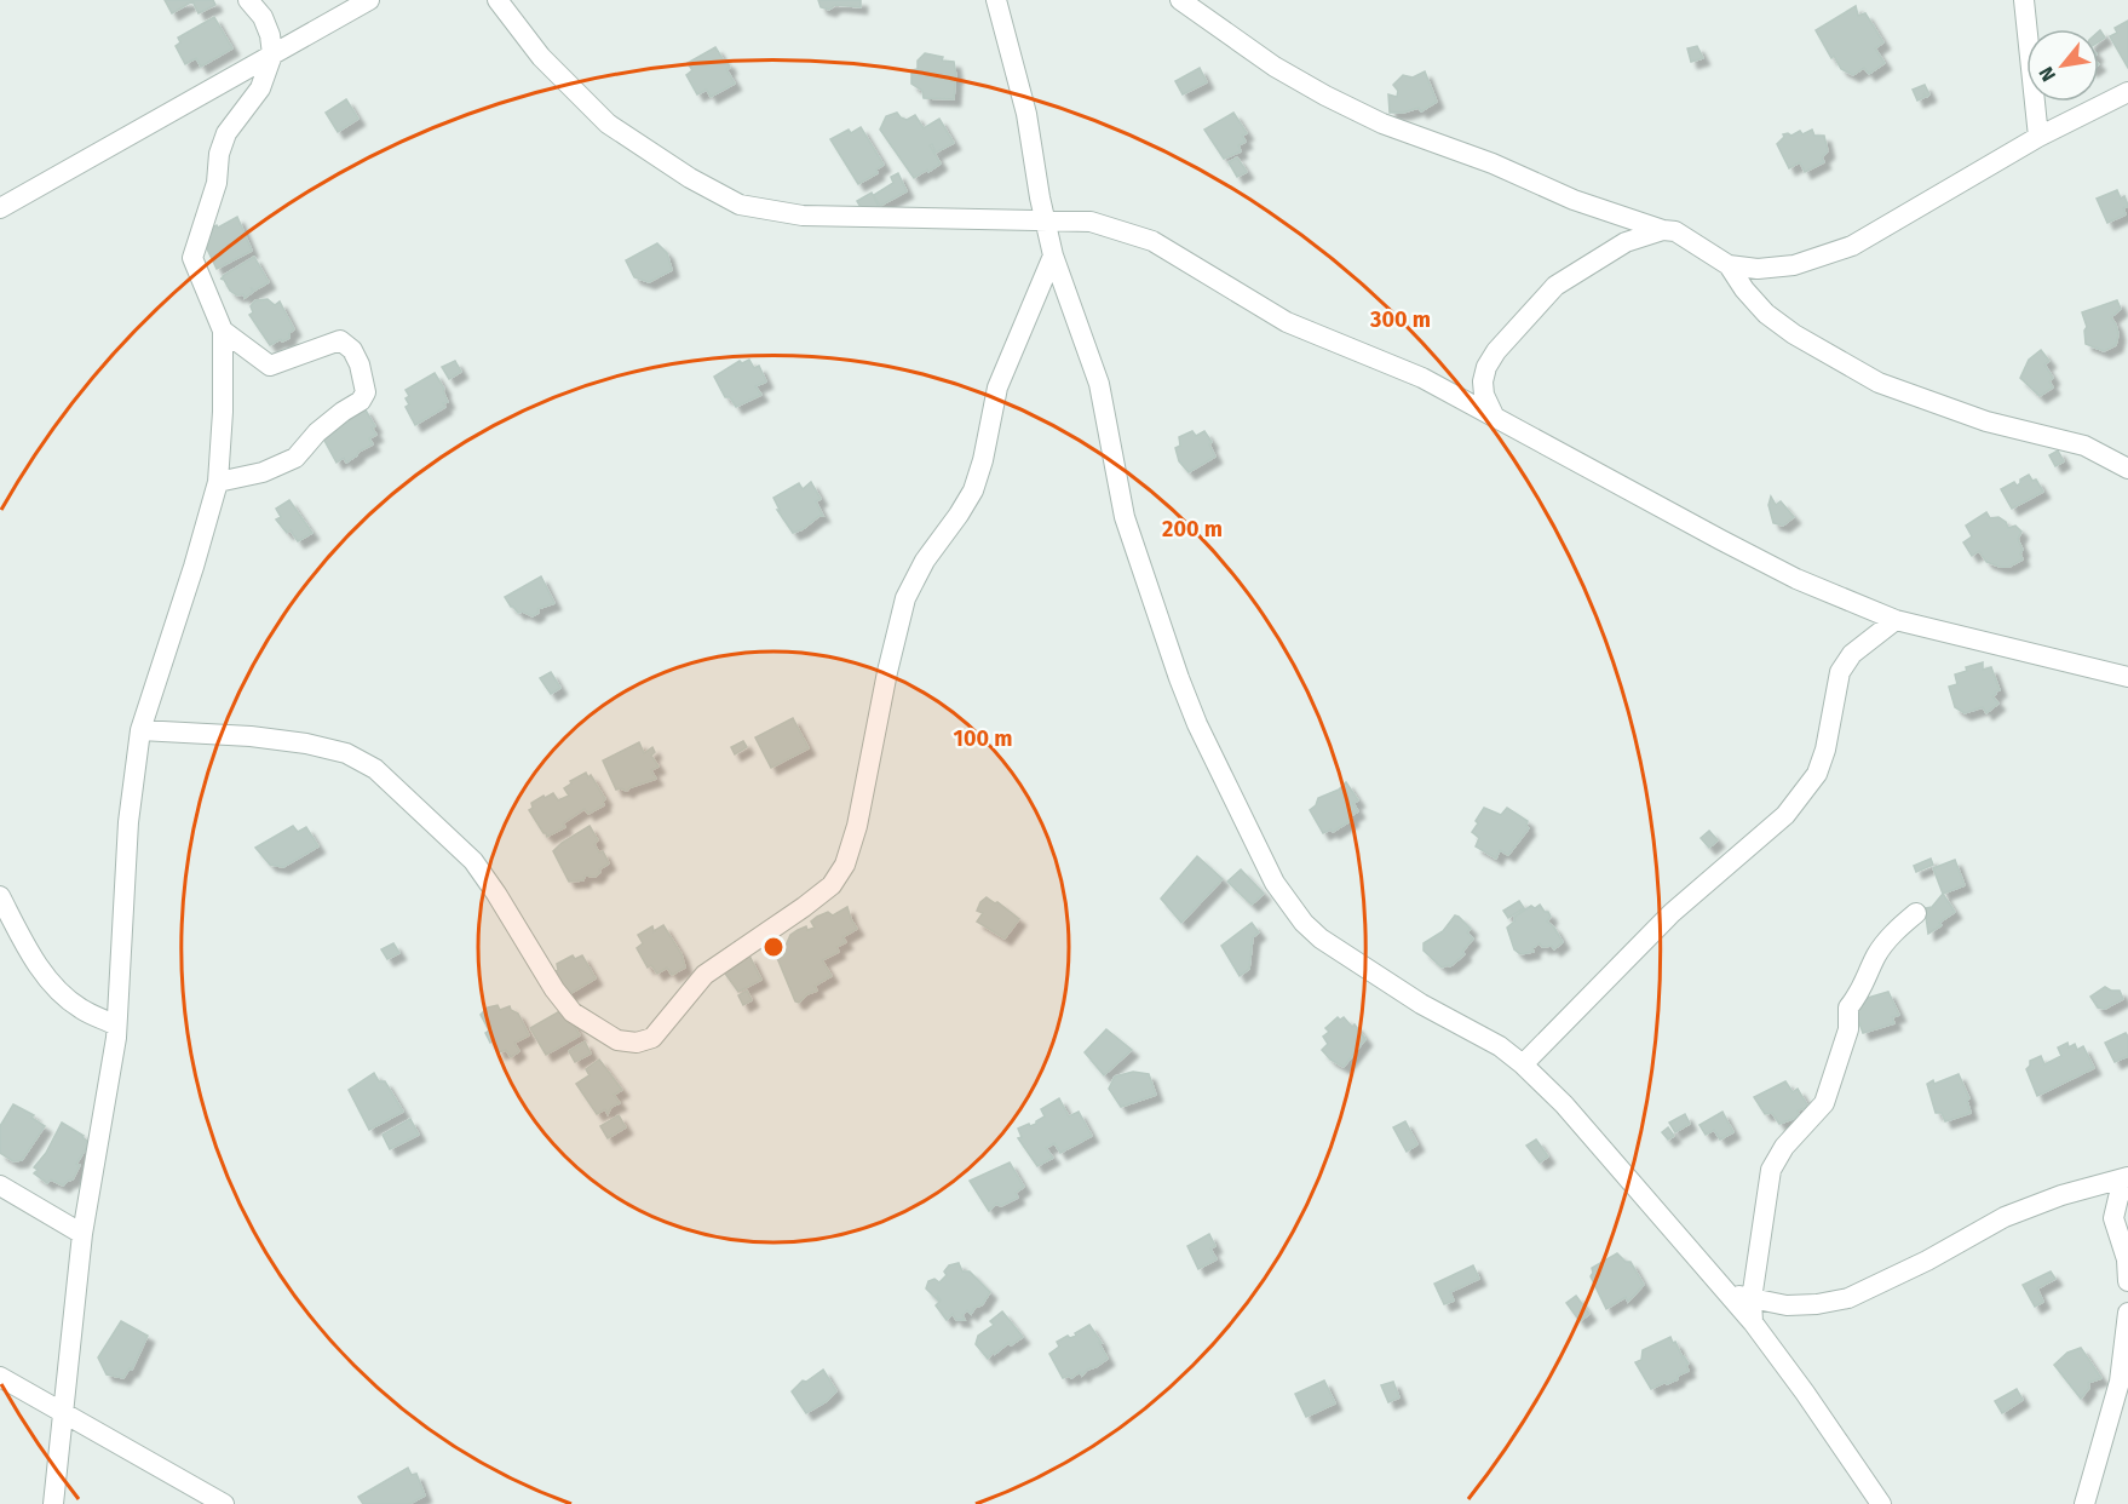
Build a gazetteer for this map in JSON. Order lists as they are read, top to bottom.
{
  "north": "bottom left",
  "rings": ["300 m", "200 m", "100 m"]
}
